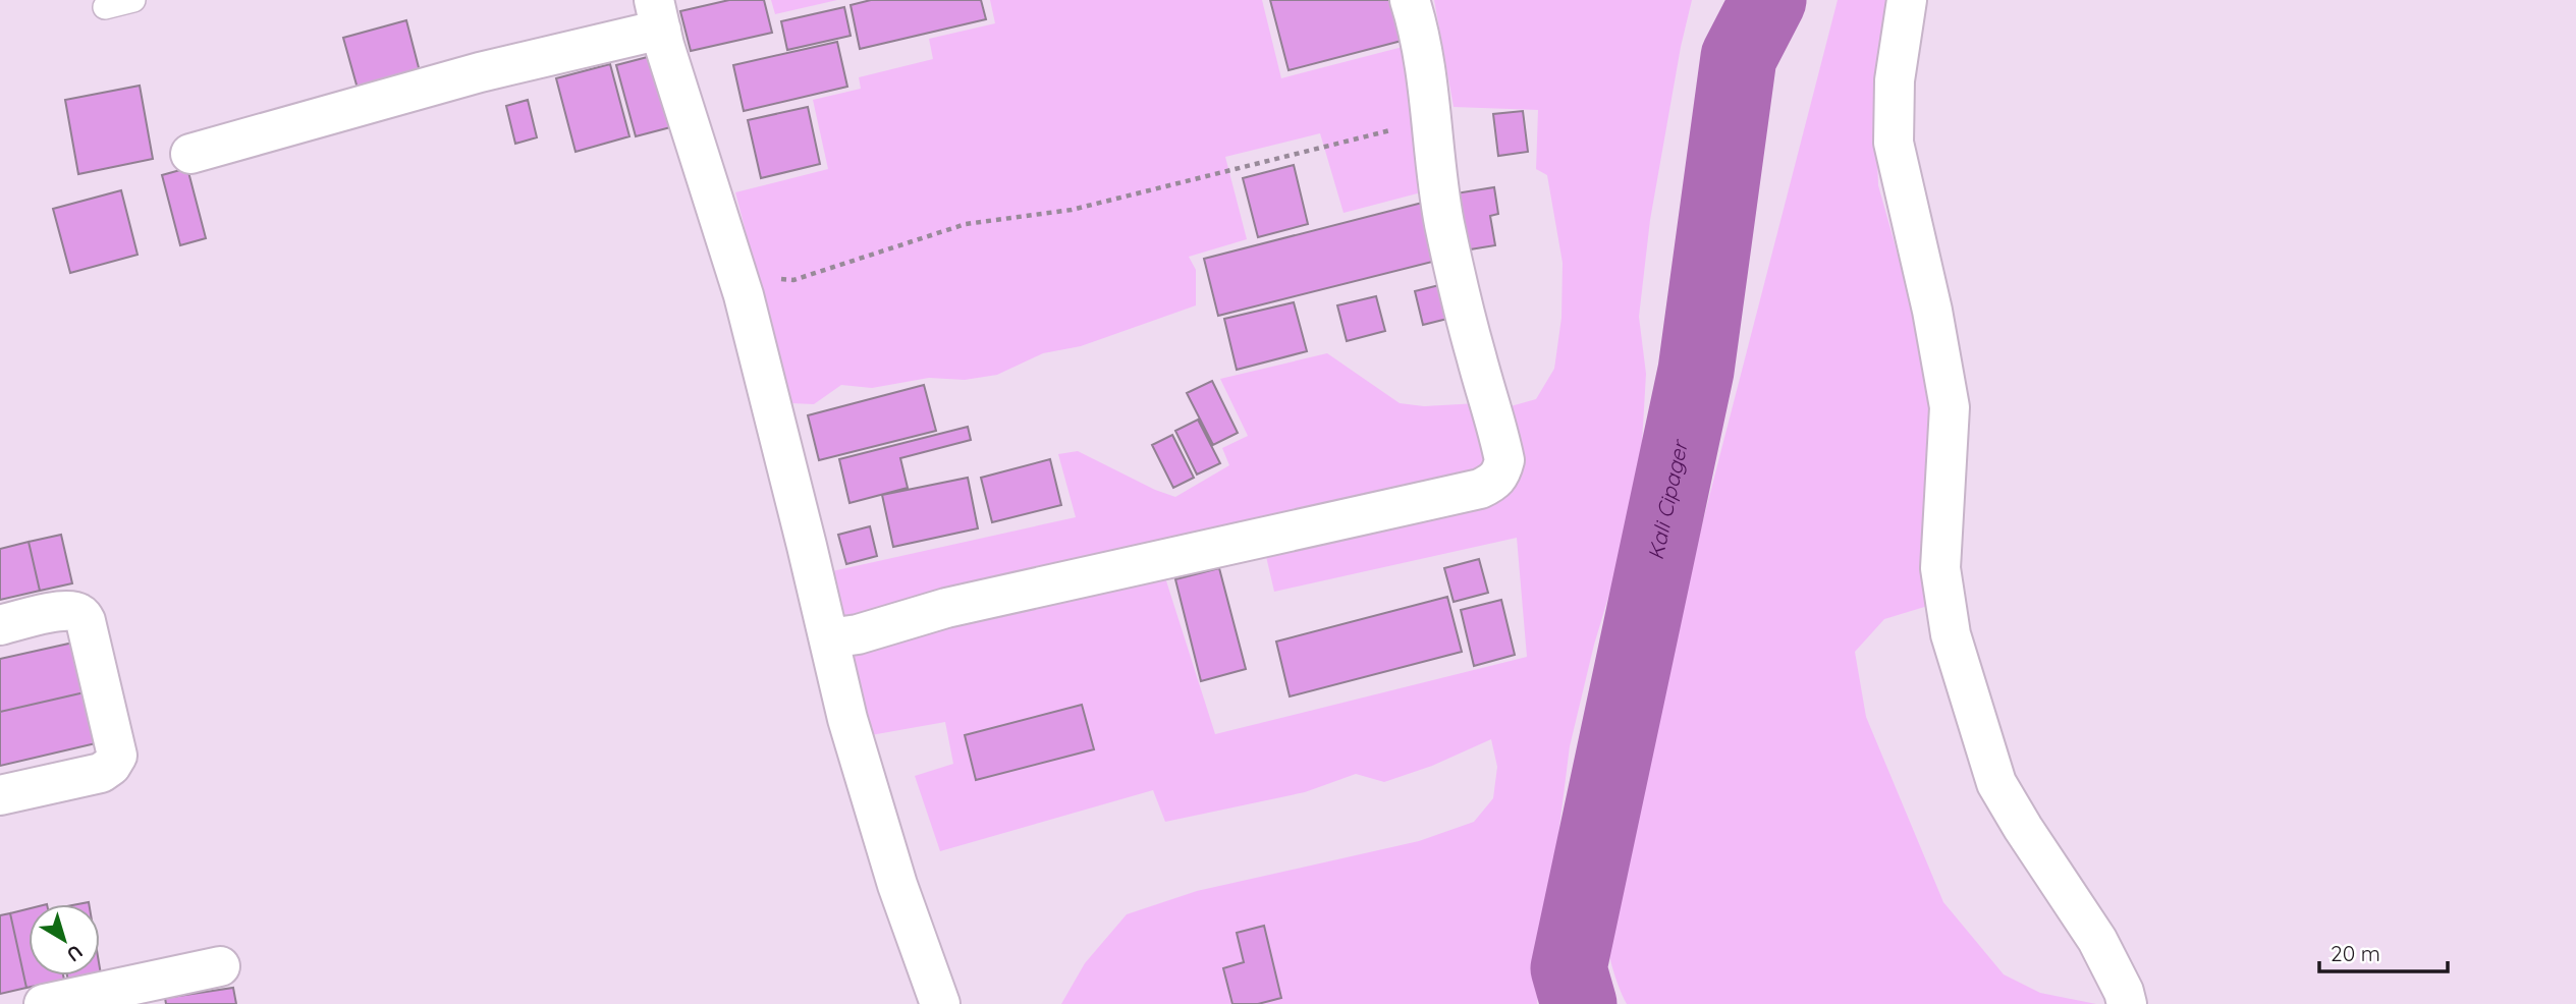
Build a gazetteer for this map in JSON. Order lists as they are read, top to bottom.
{
  "water": ["Kali Cipager"],
  "scale_bar": "20 m",
  "north": "bottom right"
}
